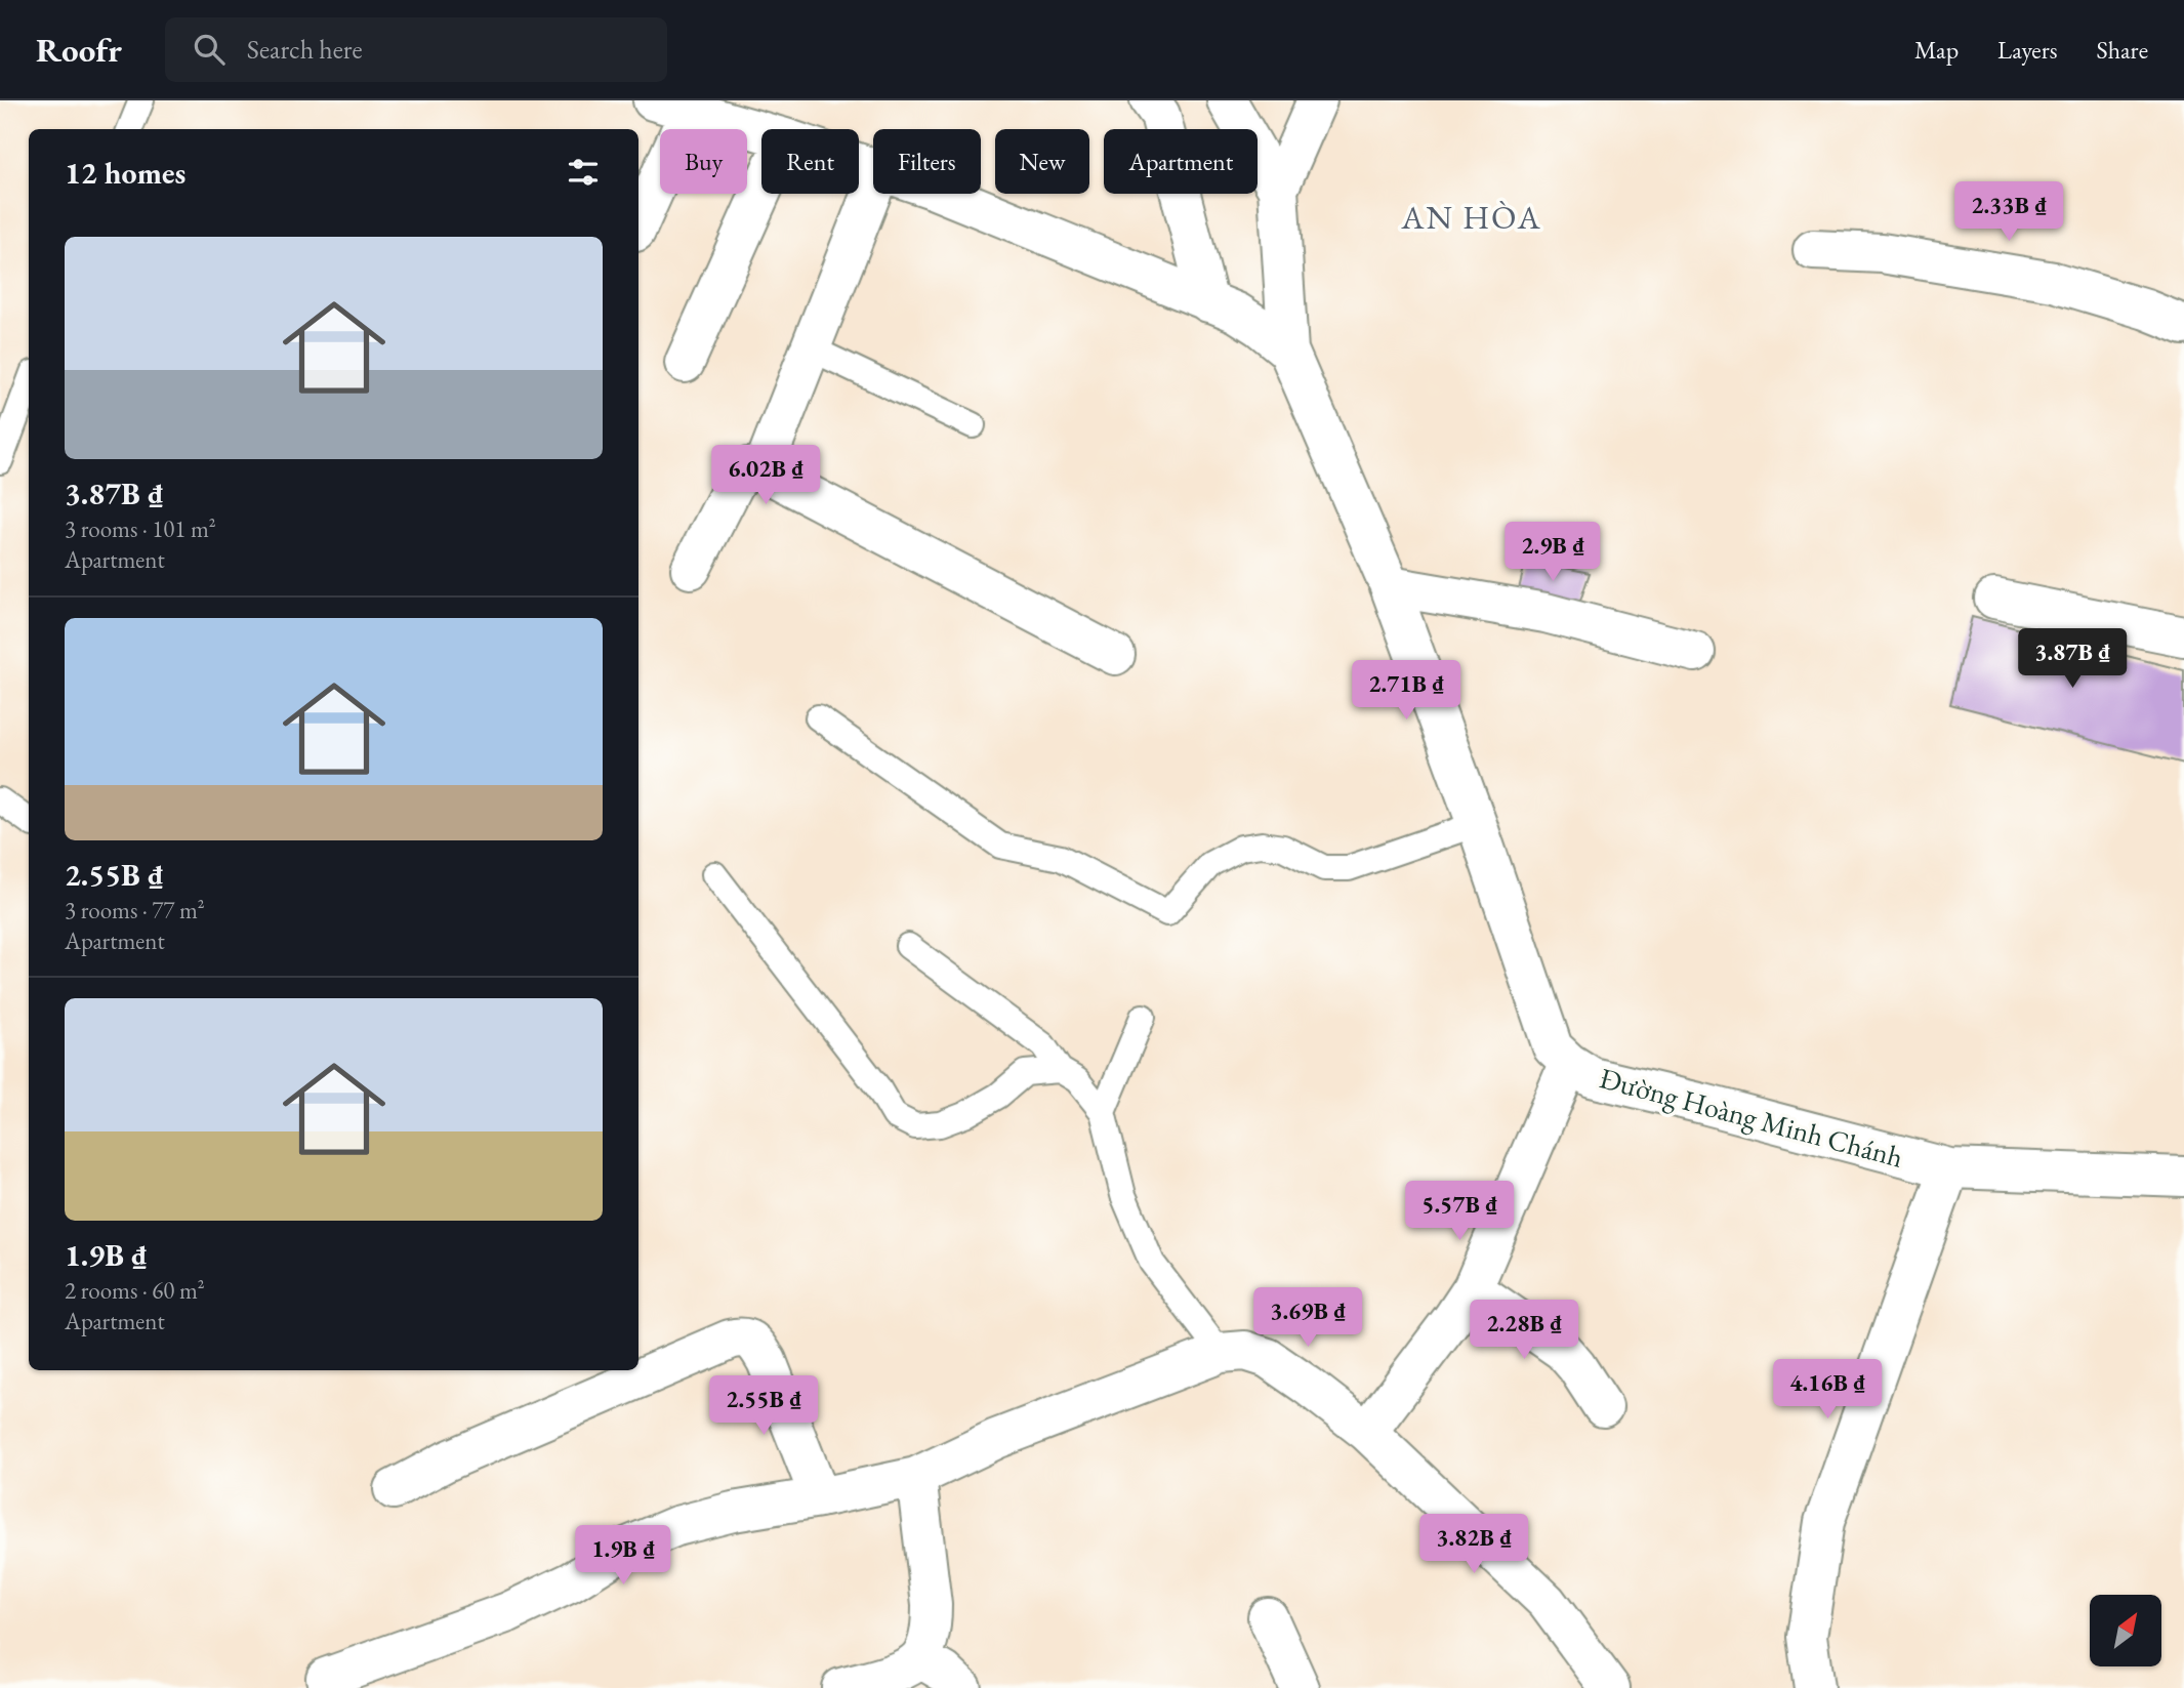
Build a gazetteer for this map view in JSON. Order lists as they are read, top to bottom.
{
  "streets": {
    "street": ["Đường Hoàng Minh Chánh"]
  },
  "districts": ["AN HÒA"],
  "north": "top right",
  "page": {
    "header": "Roofr",
    "search": "Search here",
    "nav": ["Map", "Layers", "Share"],
    "chip": [
      "Buy",
      "Rent",
      "Filters",
      "New",
      "Apartment"
    ],
    "heading": "12 homes",
    "price": [
      "2.33B ₫",
      "6.02B ₫",
      "2.9B ₫",
      "3.87B ₫",
      "2.71B ₫",
      "5.57B ₫",
      "3.69B ₫",
      "2.28B ₫",
      "4.16B ₫",
      "2.55B ₫",
      "3.82B ₫",
      "1.9B ₫"
    ],
    "list": [
      {
        "name": "3.87B ₫",
        "note": "3 rooms · 101 m² · Apartment"
      },
      {
        "name": "2.55B ₫",
        "note": "3 rooms · 77 m² · Apartment"
      },
      {
        "name": "1.9B ₫",
        "note": "2 rooms · 60 m² · Apartment"
      }
    ]
  }
}
